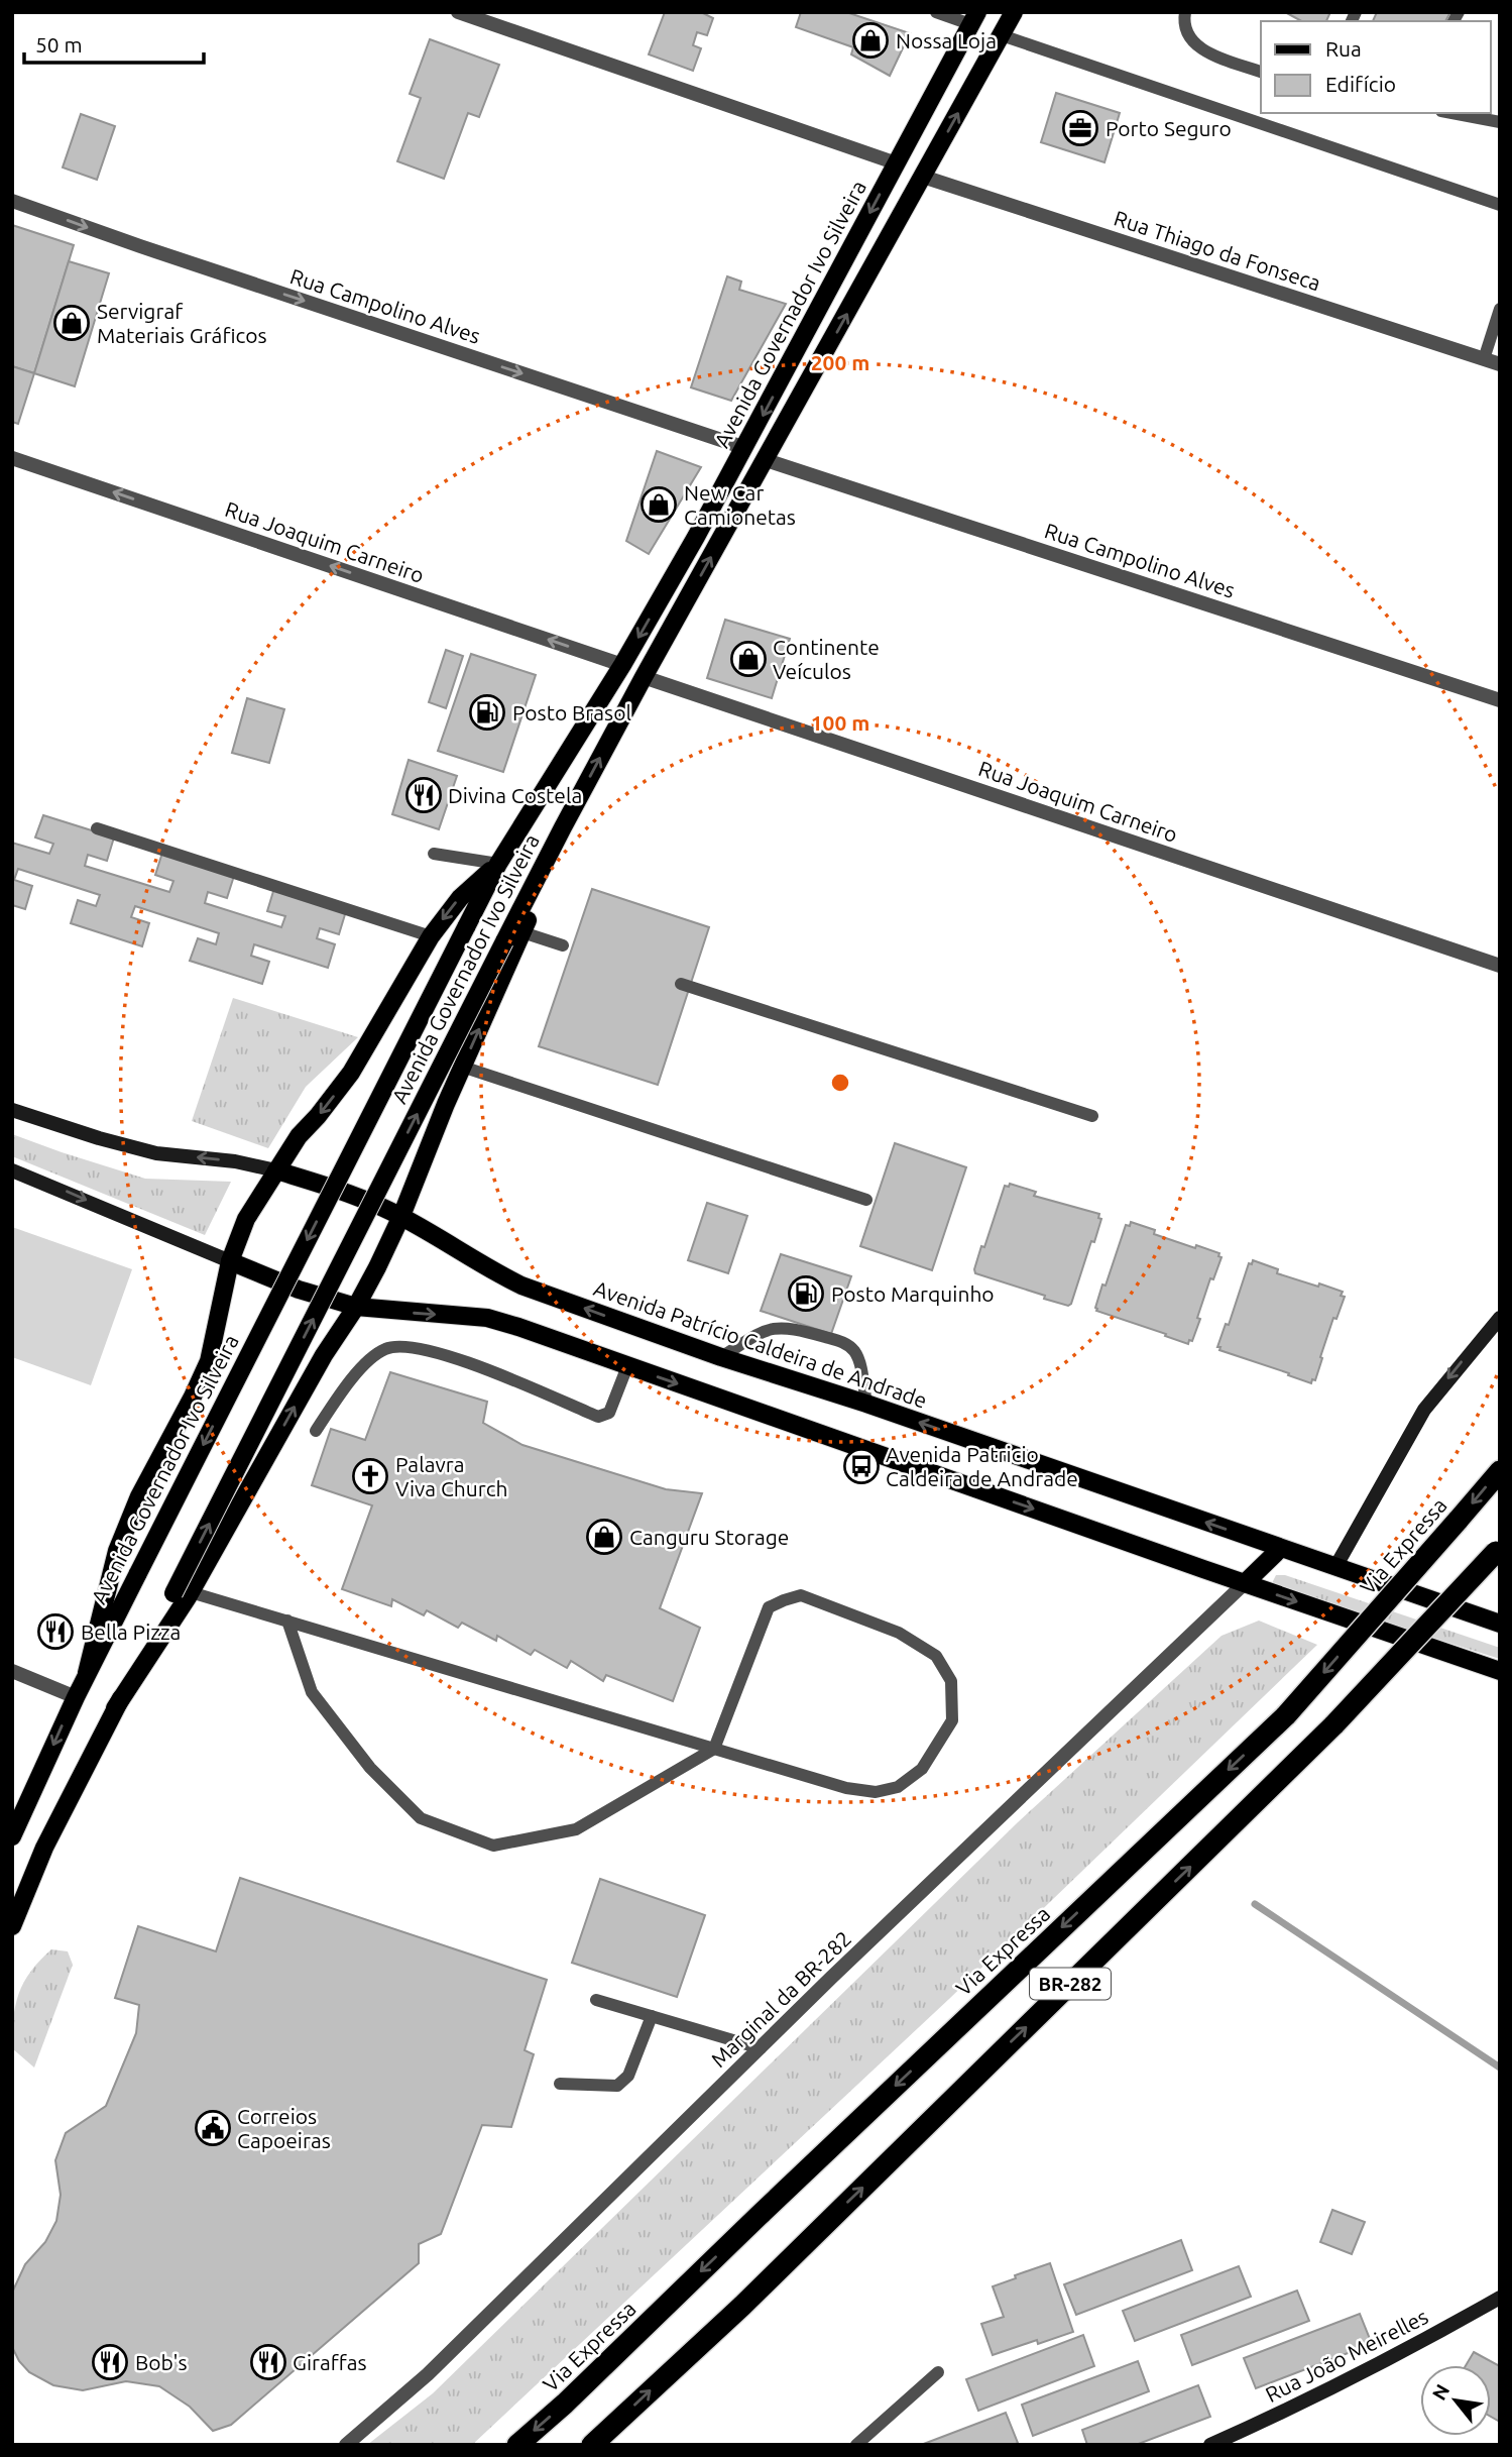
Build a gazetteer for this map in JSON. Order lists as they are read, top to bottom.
{
  "streets": {
    "highway": ["Via Expressa", "BR-282"],
    "main road": ["Avenida Governador Ivo Silveira", "Avenida Patrício Caldeira de Andrade", "Rua João Meirelles"],
    "street": [
      "Rua Thiago da Fonseca",
      "Rua Campolino Alves",
      "Rua Joaquim Carneiro",
      "Marginal da BR-282"
    ]
  },
  "crossings": [
    ["Rua Thiago da Fonseca", "Avenida Governador Ivo Silveira"],
    ["Rua Campolino Alves", "Avenida Governador Ivo Silveira"],
    ["Avenida Governador Ivo Silveira", "Rua Joaquim Carneiro"]
  ],
  "one_way": ["Rua Campolino Alves", "Rua Joaquim Carneiro"],
  "places": {
    "shop": [
      "Nossa Loja",
      "Servigraf Materiais Gráficos",
      "New Car Camionetas",
      "Continente Veículos",
      "Canguru Storage"
    ],
    "office": ["Porto Seguro"],
    "fuel station": ["Posto Brasol", "Posto Marquinho"],
    "restaurant": [
      "Divina Costela",
      "Bella Pizza",
      "Bob's",
      "Giraffas"
    ],
    "bus stop": ["Avenida Patricio Caldeira de Andrade"],
    "church": ["Palavra Viva Church"],
    "public building": ["Correios Capoeiras"]
  },
  "legend": ["Rua", "Edifício"],
  "scale_bar": "50 m",
  "north": "top left",
  "rings": ["200 m", "100 m"]
}
